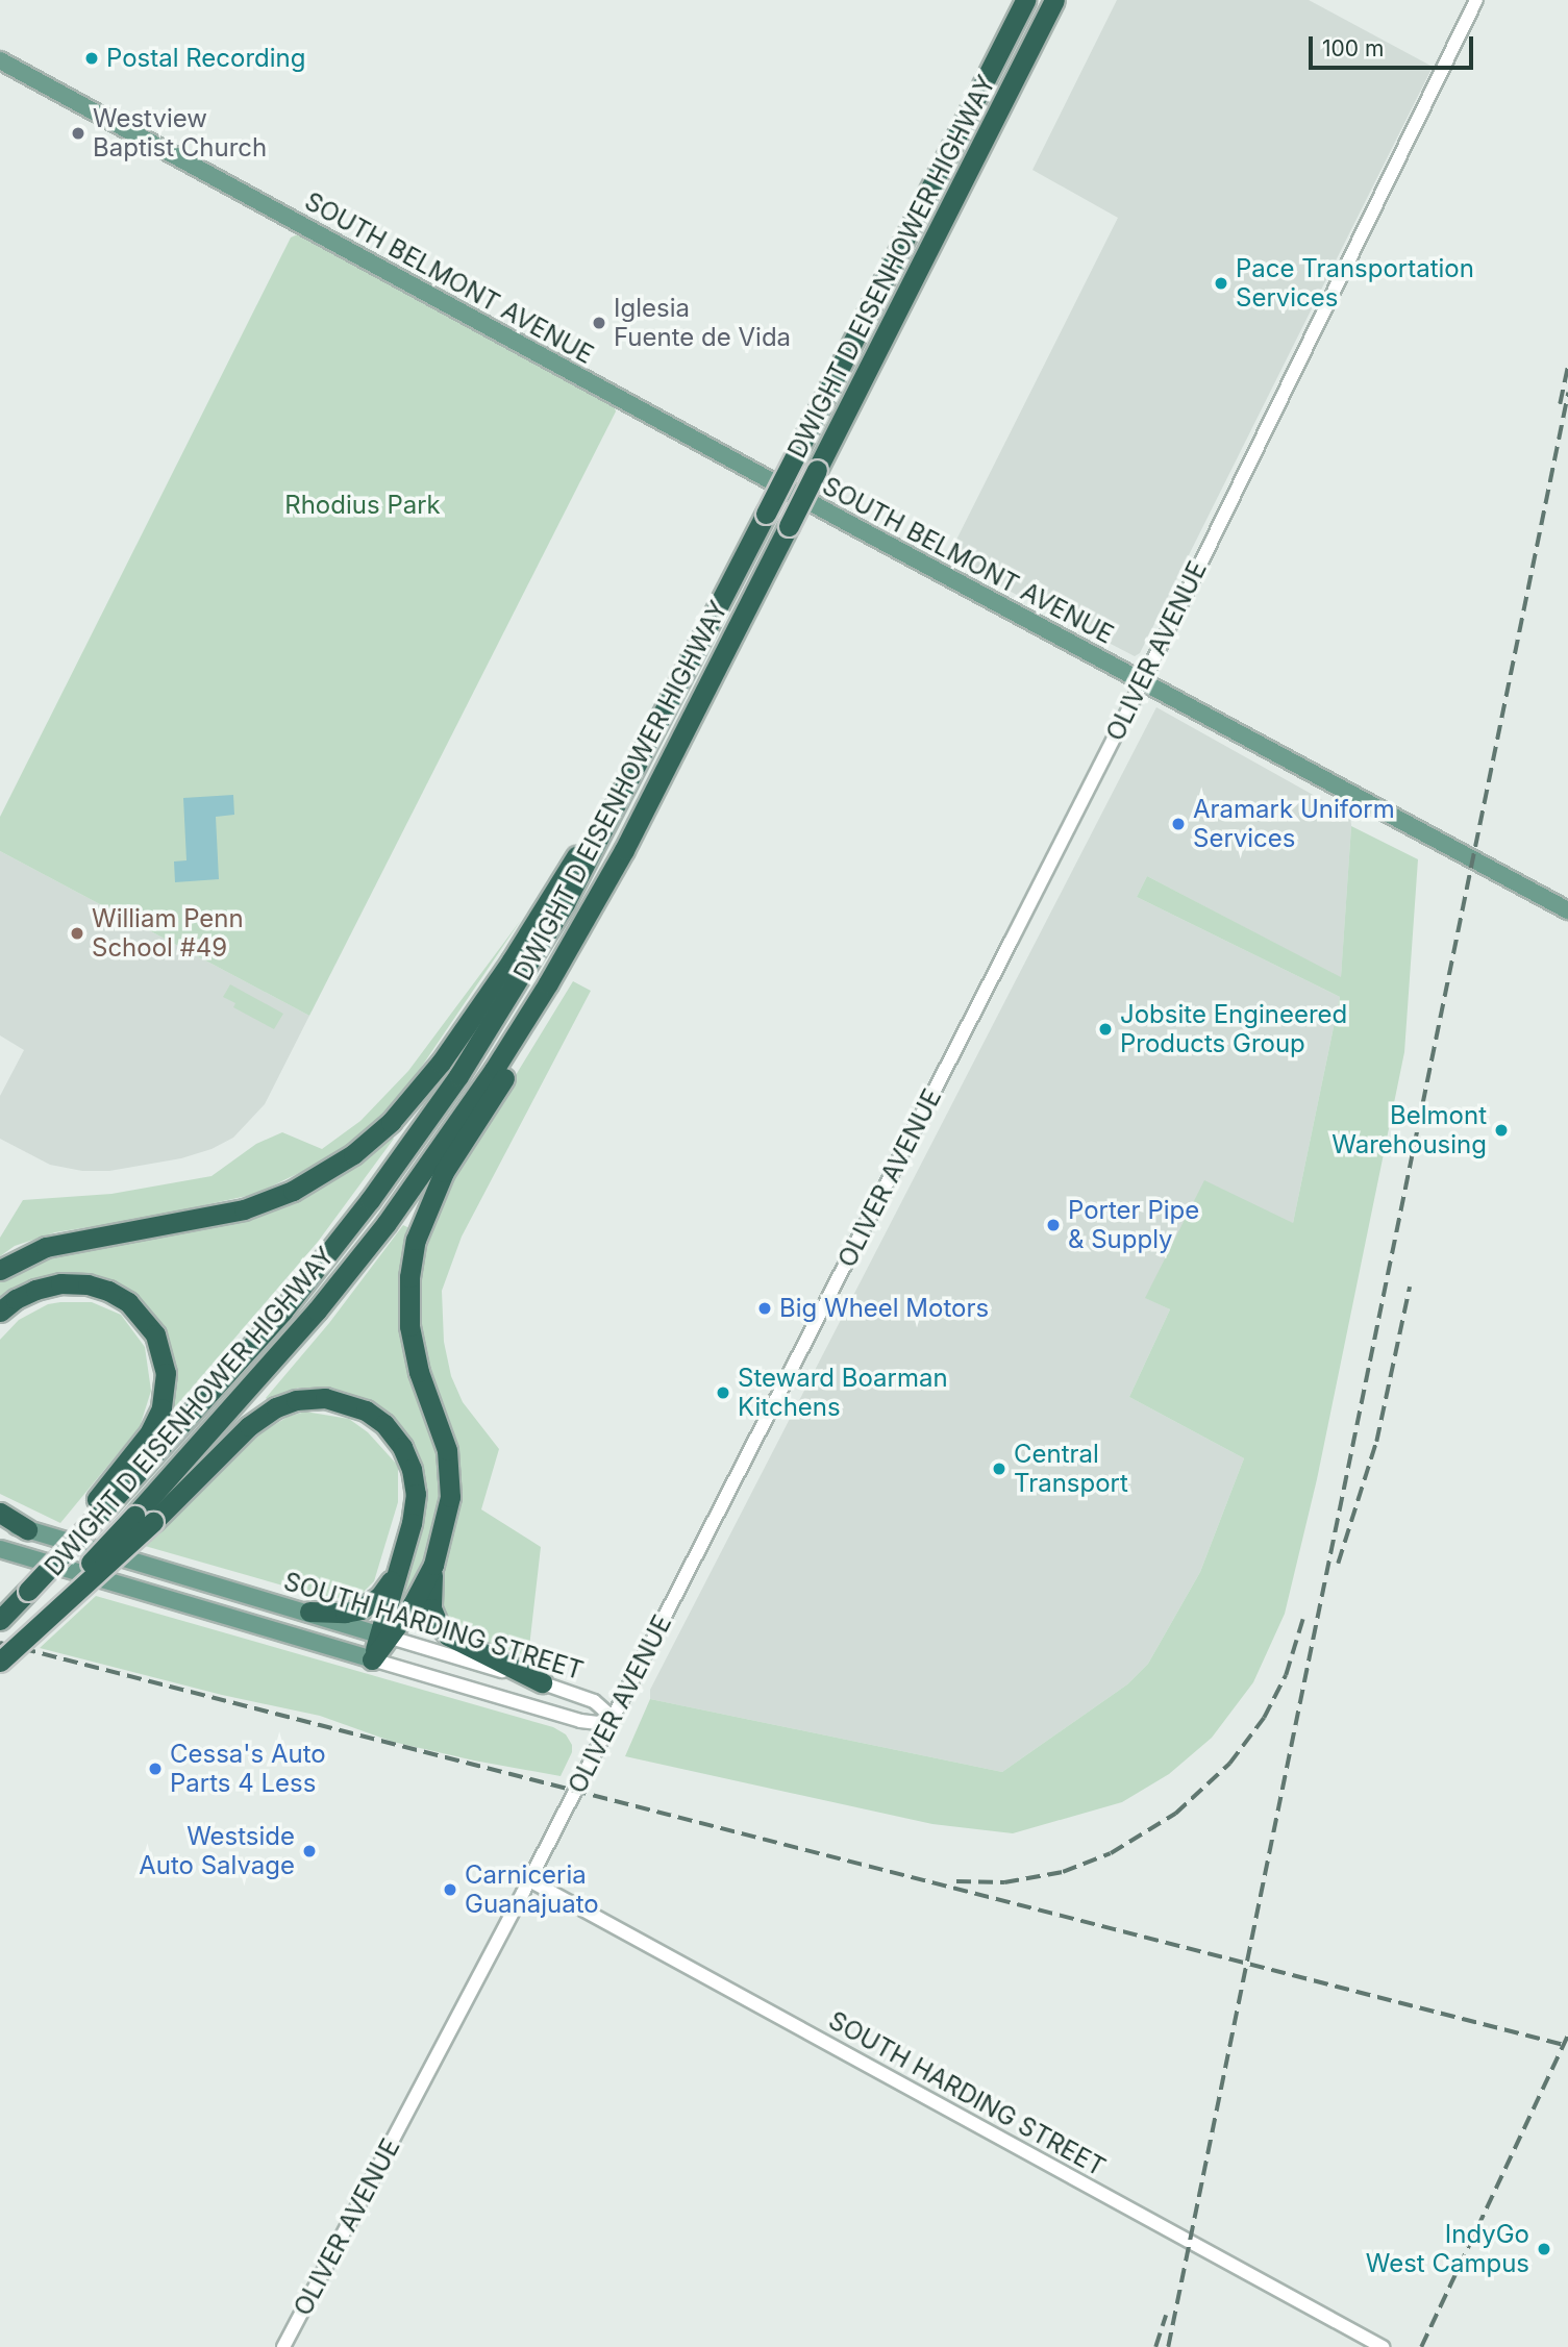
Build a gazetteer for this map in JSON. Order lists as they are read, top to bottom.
{
  "streets": {
    "highway": ["DWIGHT D EISENHOWER HIGHWAY"],
    "main road": ["SOUTH BELMONT AVENUE", "SOUTH HARDING STREET"],
    "street": ["OLIVER AVENUE"]
  },
  "crossings": [
    ["SOUTH BELMONT AVENUE", "OLIVER AVENUE"],
    ["OLIVER AVENUE", "SOUTH HARDING STREET"]
  ],
  "parks": ["Rhodius Park"],
  "places": [
    "Postal Recording",
    "Westview Baptist Church",
    "Pace Transportation Services",
    "Iglesia Fuente de Vida",
    "Aramark Uniform Services",
    "William Penn School #49",
    "Jobsite Engineered Products Group",
    "Belmont Warehousing",
    "Porter Pipe & Supply",
    "Big Wheel Motors",
    "Steward Boarman Kitchens",
    "Central Transport",
    "Cessa's Auto Parts 4 Less",
    "Westside Auto Salvage",
    "Carniceria Guanajuato",
    "IndyGo West Campus"
  ],
  "scale_bar": "100 m"
}
